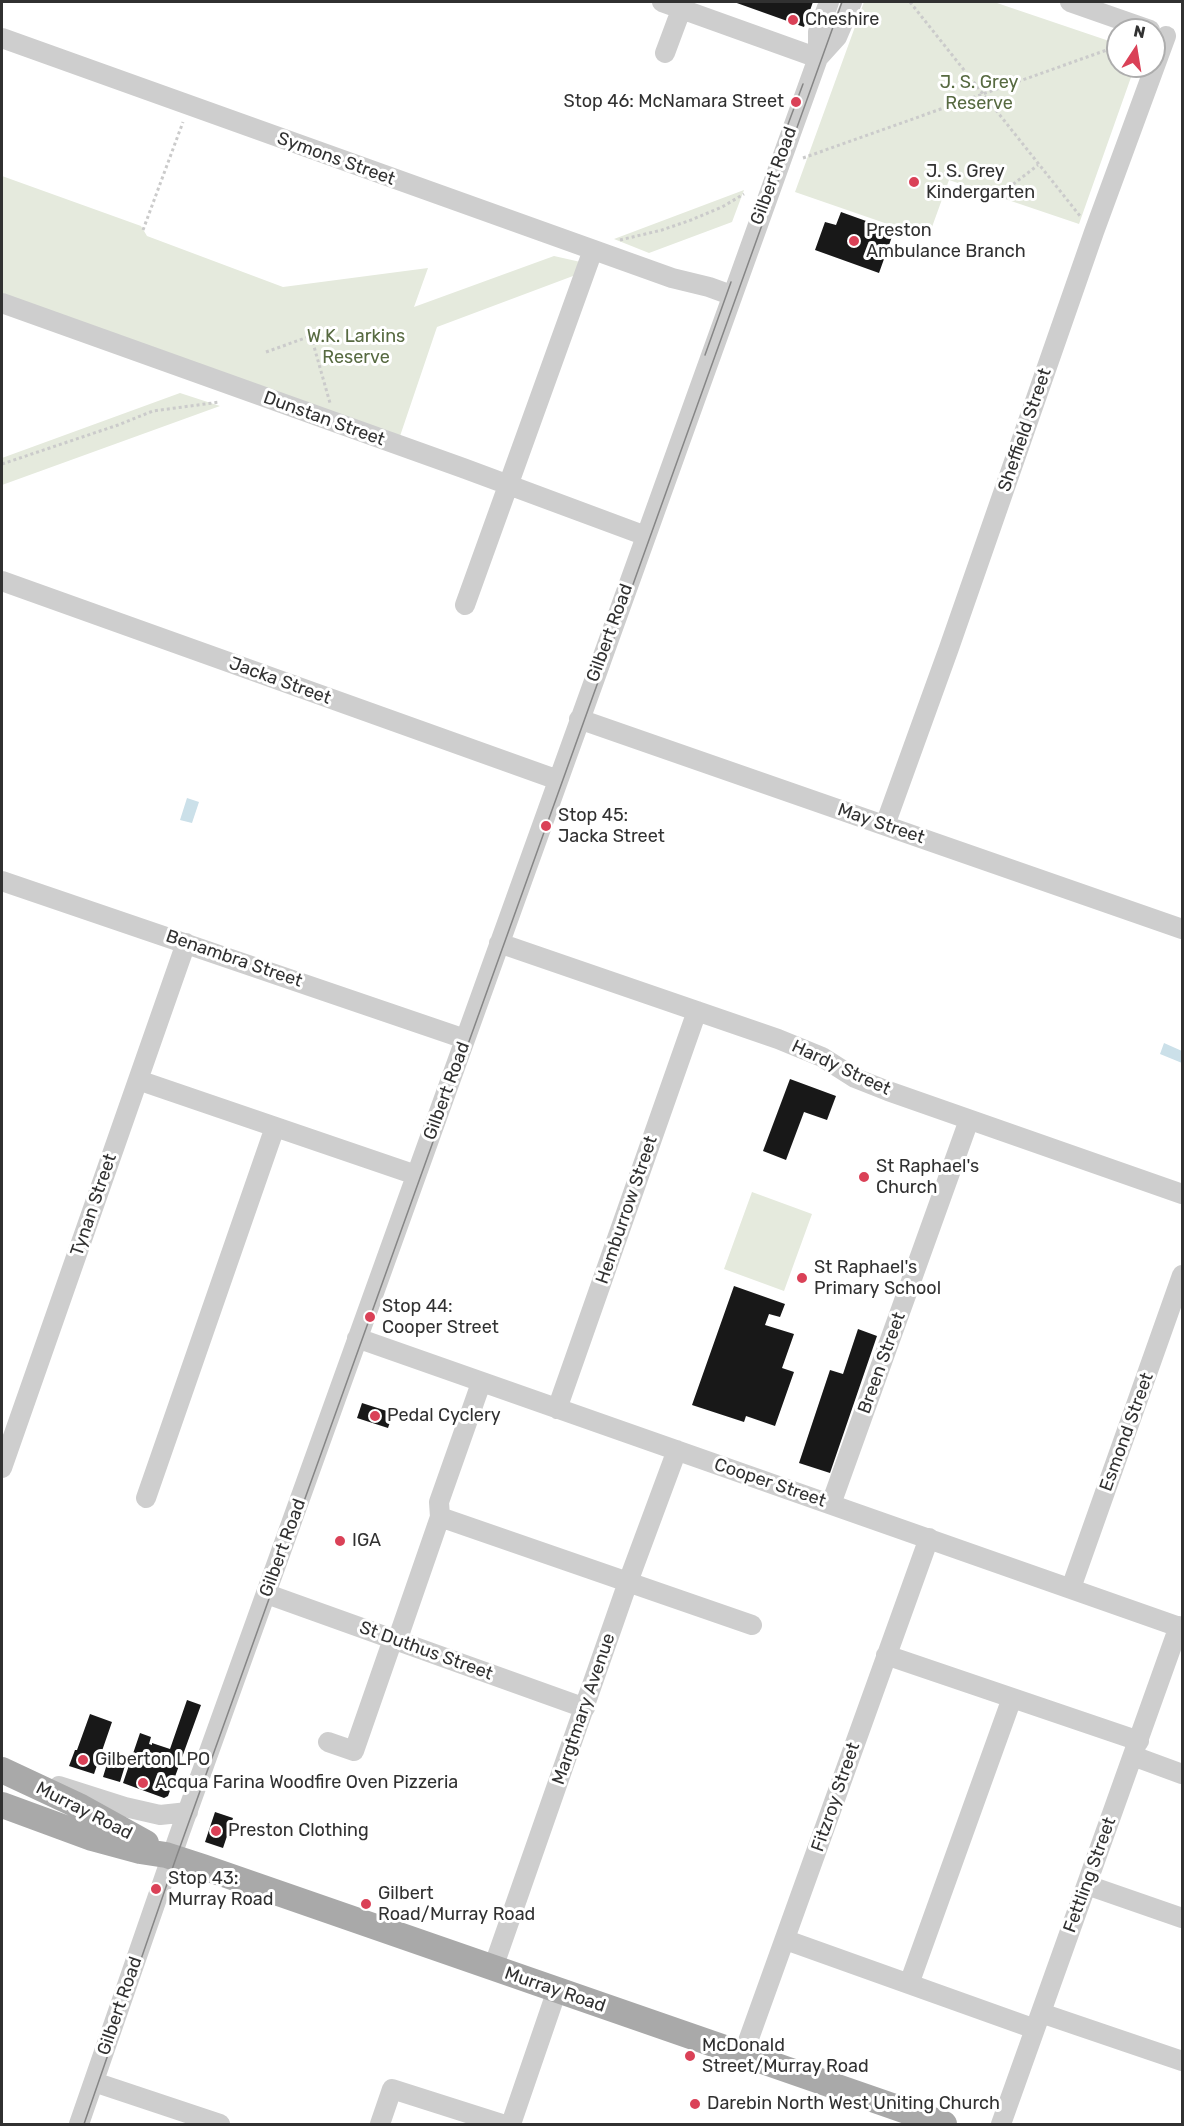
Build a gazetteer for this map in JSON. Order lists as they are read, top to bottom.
{
  "streets": {
    "main road": ["Murray Road"],
    "street": [
      "Symons Street",
      "Gilbert Road",
      "Dunstan Street",
      "Sheffield Street",
      "Jacka Street",
      "May Street",
      "Benambra Street",
      "Hardy Street",
      "Tynan Street",
      "Hemburrow Street",
      "Breen Street",
      "Esmond Street",
      "Cooper Street",
      "St Duthus Street",
      "Margtmary Avenue",
      "Fitzroy Street",
      "Fettling Street"
    ]
  },
  "crossings": [
    ["Symons Street", "Gilbert Road"],
    ["Gilbert Road", "Dunstan Street"],
    ["Gilbert Road", "Jacka Street"],
    ["Gilbert Road", "May Street"],
    ["Gilbert Road", "Benambra Street"],
    ["Gilbert Road", "Hardy Street"],
    ["Gilbert Road", "Cooper Street"],
    ["Gilbert Road", "St Duthus Street"],
    ["Gilbert Road", "Murray Road"],
    ["Sheffield Street", "May Street"],
    ["Benambra Street", "Tynan Street"],
    ["Hardy Street", "Hemburrow Street"],
    ["Hardy Street", "Breen Street"],
    ["Hemburrow Street", "Cooper Street"],
    ["Breen Street", "Cooper Street"],
    ["Esmond Street", "Cooper Street"],
    ["Cooper Street", "Margtmary Avenue"],
    ["Cooper Street", "Fitzroy Street"],
    ["Cooper Street", "Fettling Street"],
    ["St Duthus Street", "Margtmary Avenue"],
    ["Margtmary Avenue", "Murray Road"],
    ["Fitzroy Street", "Murray Road"]
  ],
  "parks": ["J. S. Grey Reserve", "W.K. Larkins Reserve"],
  "places": [
    "Cheshire",
    "Stop 46: McNamara Street",
    "J. S. Grey Kindergarten",
    "Preston Ambulance Branch",
    "Stop 45: Jacka Street",
    "St Raphael's Church",
    "St Raphael's Primary School",
    "Stop 44: Cooper Street",
    "Pedal Cyclery",
    "IGA",
    "Gilberton LPO",
    "Acqua Farina Woodfire Oven Pizzeria",
    "Preston Clothing",
    "Stop 43: Murray Road",
    "Gilbert Road/Murray Road",
    "McDonald Street/Murray Road",
    "Darebin North West Uniting Church"
  ],
  "north": "top"
}
